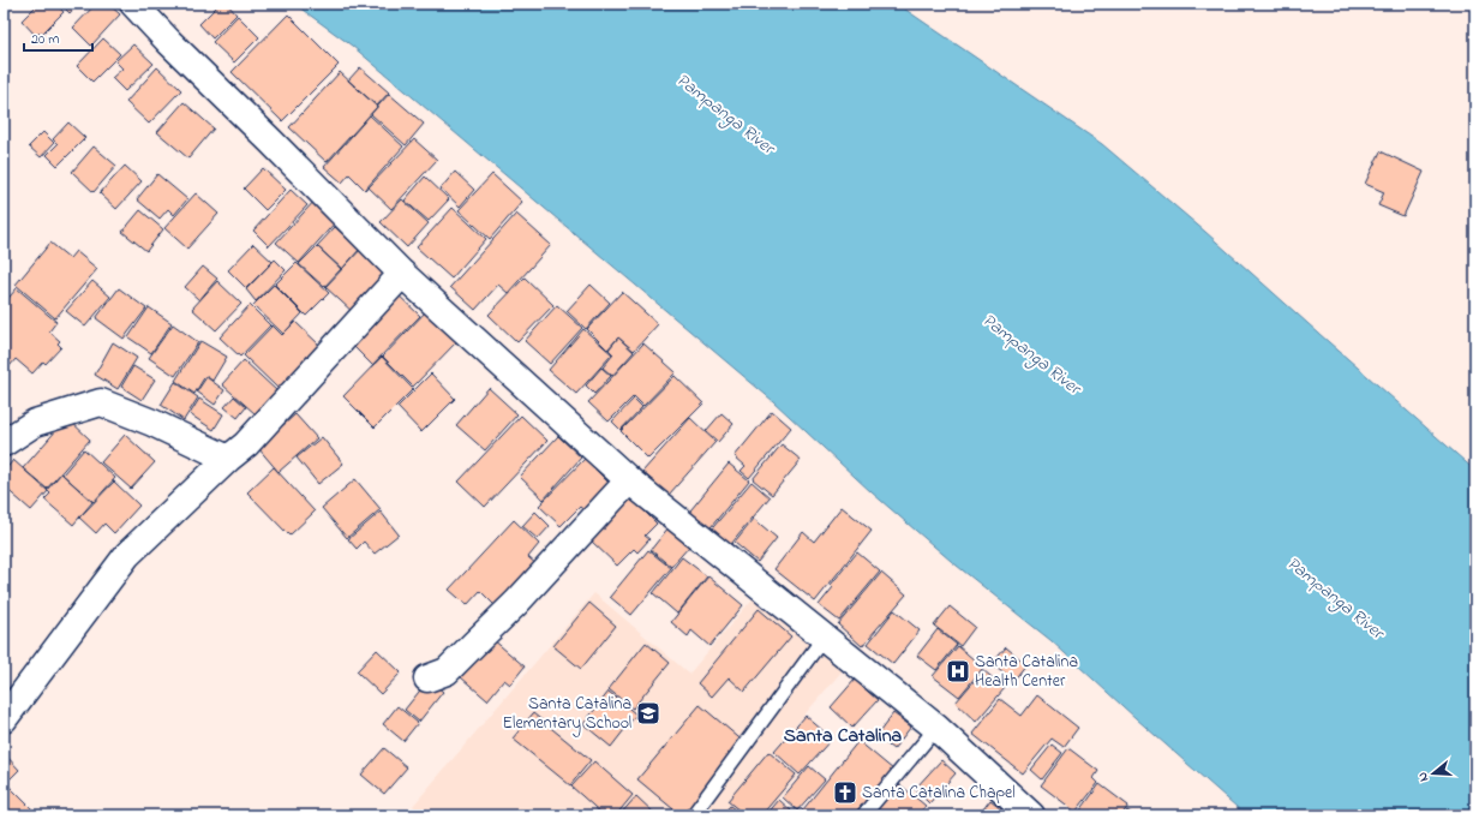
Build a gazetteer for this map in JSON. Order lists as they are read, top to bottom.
{
  "districts": ["Santa Catalina"],
  "water": ["Pampanga River"],
  "places": {
    "hospital": ["Santa Catalina Health Center"],
    "school or university": ["Santa Catalina Elementary School"],
    "church": ["Santa Catalina Chapel"]
  },
  "scale_bar": "20 m",
  "north": "left"
}
